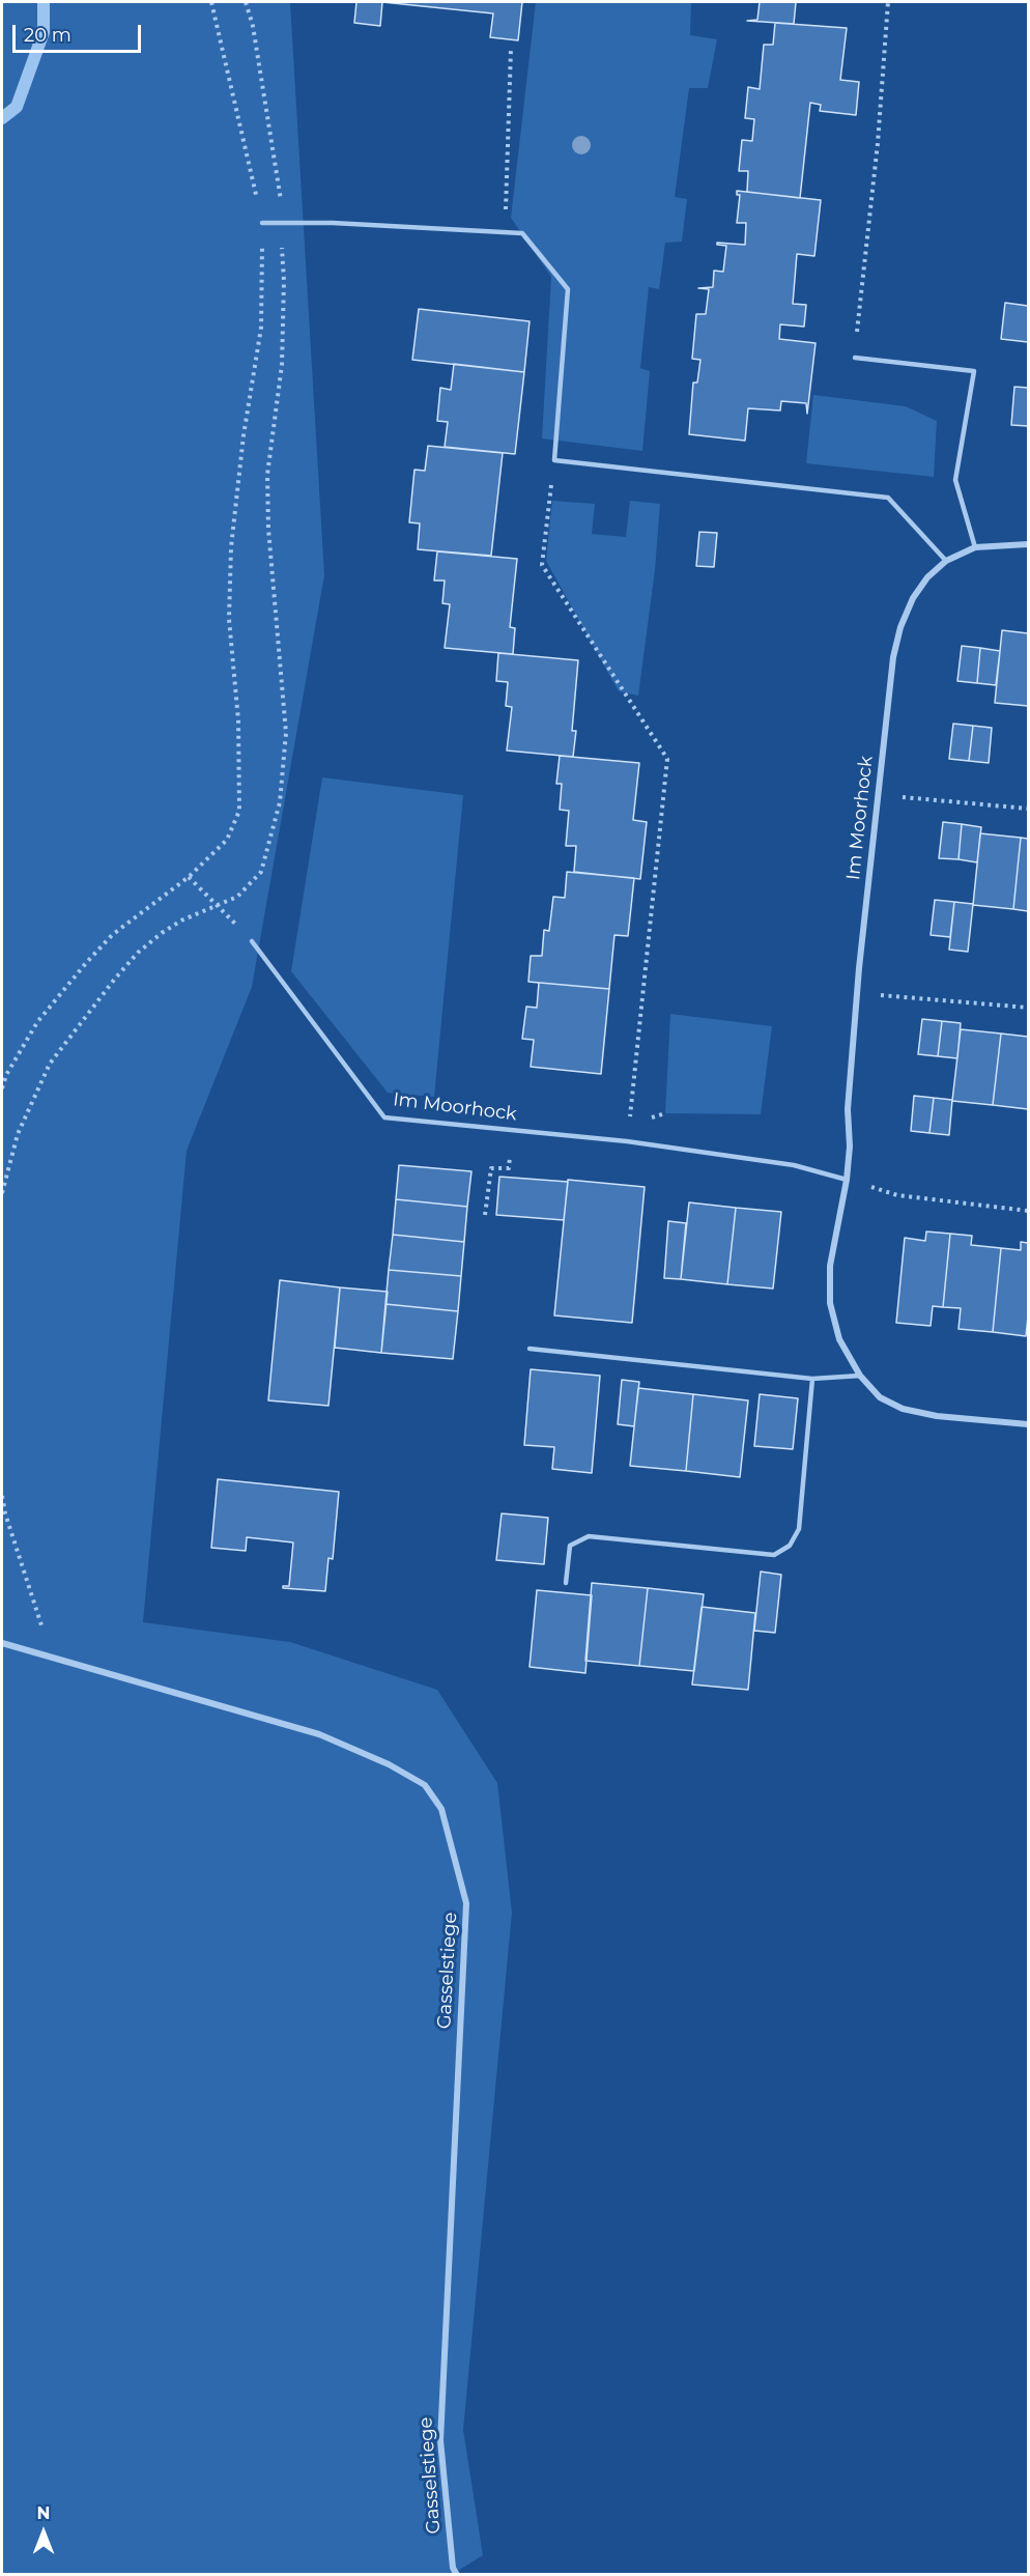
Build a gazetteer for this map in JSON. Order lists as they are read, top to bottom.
{
  "streets": {
    "street": ["Im Moorhock", "Gasselstiege"]
  },
  "scale_bar": "20 m",
  "north": "top"
}
